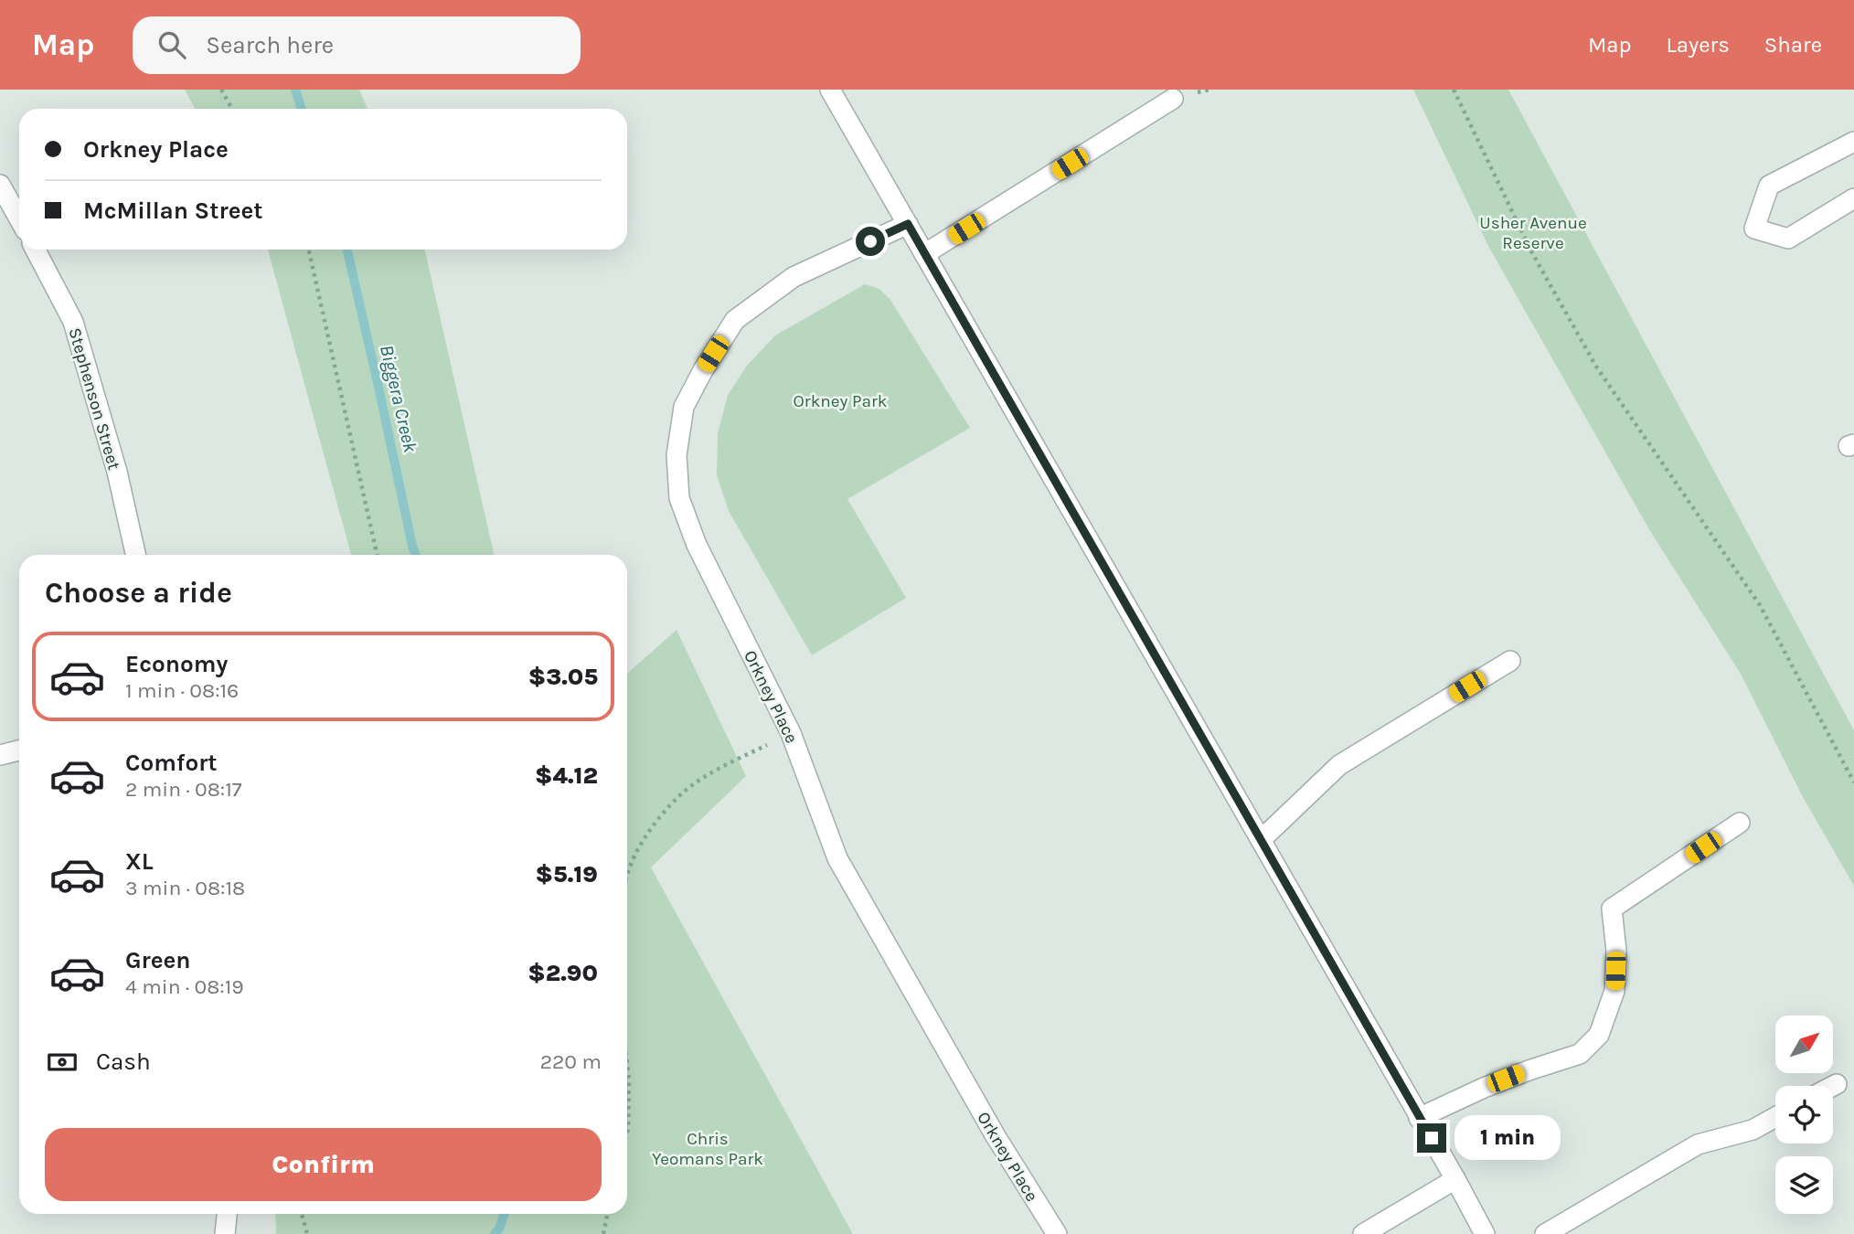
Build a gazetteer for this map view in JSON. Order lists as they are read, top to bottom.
{
  "streets": {
    "street": ["Stephenson Street", "Orkney Place"]
  },
  "water": ["Biggera Creek"],
  "parks": ["Usher Avenue Reserve", "Orkney Park", "Chris Yeomans Park"],
  "north": "top right",
  "page": {
    "header": "Map",
    "search": "Search here",
    "nav": ["Map", "Layers", "Share"],
    "banner": ["Orkney Place", "McMillan Street"],
    "heading": "Choose a ride",
    "list": [
      {
        "name": "Economy",
        "note": "1 min · 08:16",
        "value": "$3.05"
      },
      {
        "name": "Comfort",
        "note": "2 min · 08:17",
        "value": "$4.12"
      },
      {
        "name": "XL",
        "note": "3 min · 08:18",
        "value": "$5.19"
      },
      {
        "name": "Green",
        "note": "4 min · 08:19",
        "value": "$2.90"
      }
    ],
    "pay": ["Cash", "220 m"],
    "bubble": "1 min",
    "buttons": "Confirm"
  }
}
